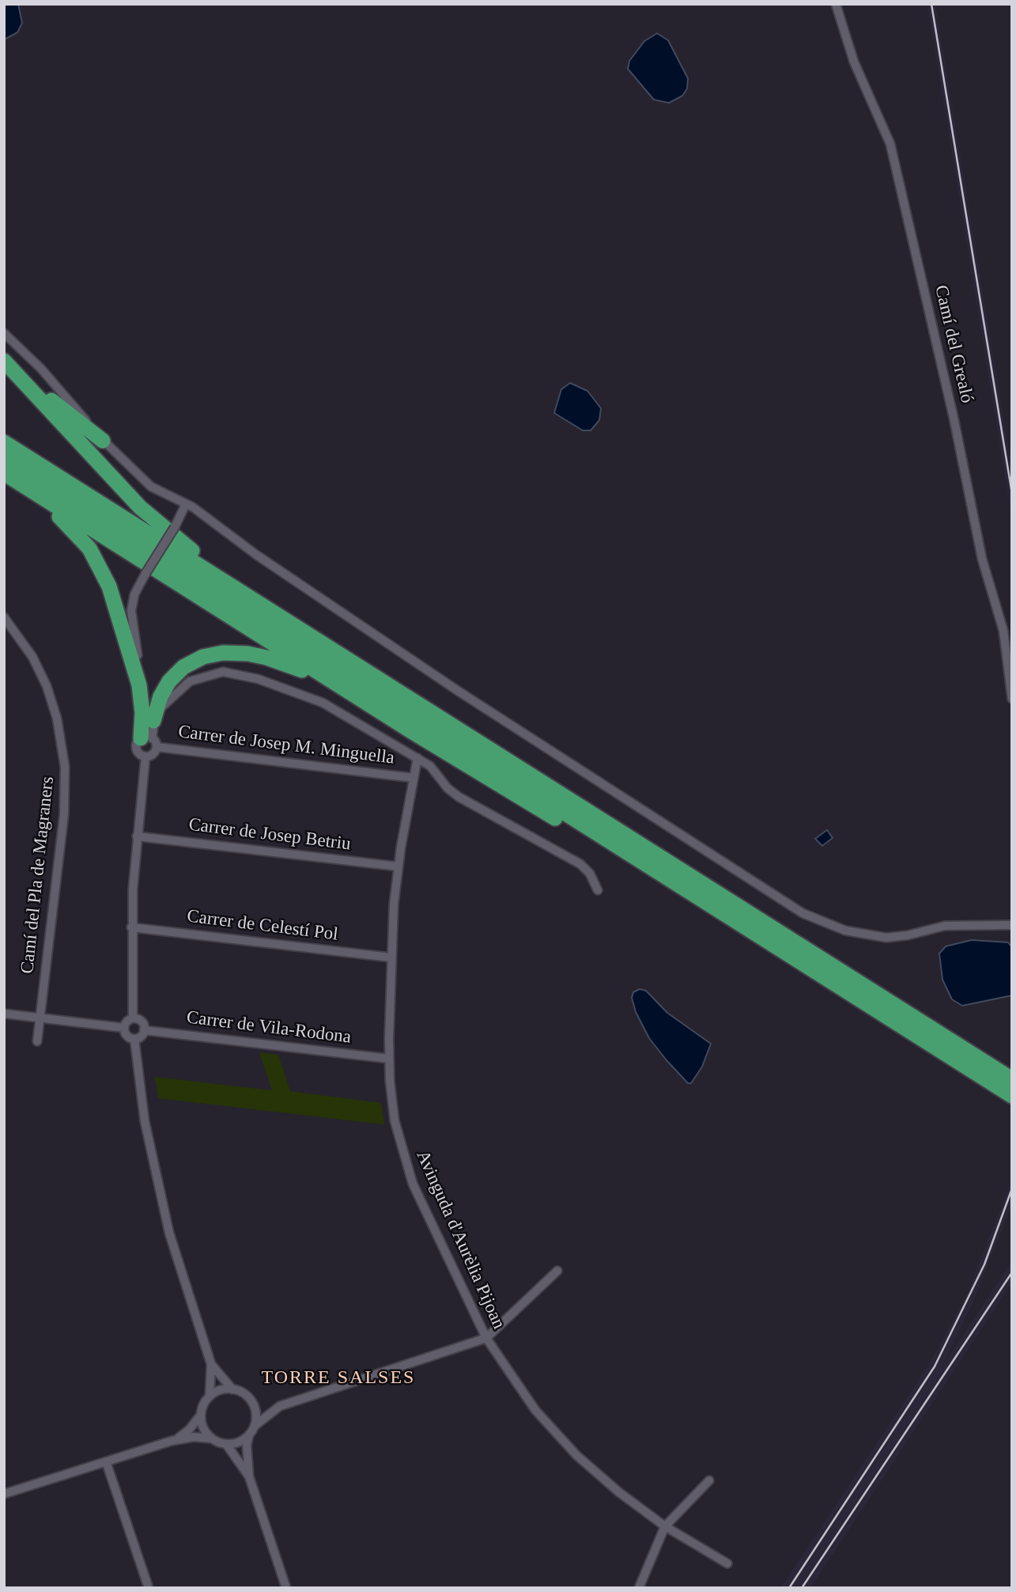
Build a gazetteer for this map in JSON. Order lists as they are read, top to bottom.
{
  "streets": {
    "street": [
      "Camí del Grealó",
      "Carrer de Josep M. Minguella",
      "Carrer de Josep Betriu",
      "Camí del Pla de Magraners",
      "Carrer de Celestí Pol",
      "Carrer de Vila-Rodona",
      "Avinguda d'Aurèlia Pijoan"
    ]
  },
  "crossings": [
    ["Carrer de Josep M. Minguella", "Avinguda d'Aurèlia Pijoan"],
    ["Carrer de Josep Betriu", "Avinguda d'Aurèlia Pijoan"],
    ["Carrer de Celestí Pol", "Avinguda d'Aurèlia Pijoan"],
    ["Carrer de Vila-Rodona", "Avinguda d'Aurèlia Pijoan"]
  ],
  "districts": ["TORRE SALSES"]
}
